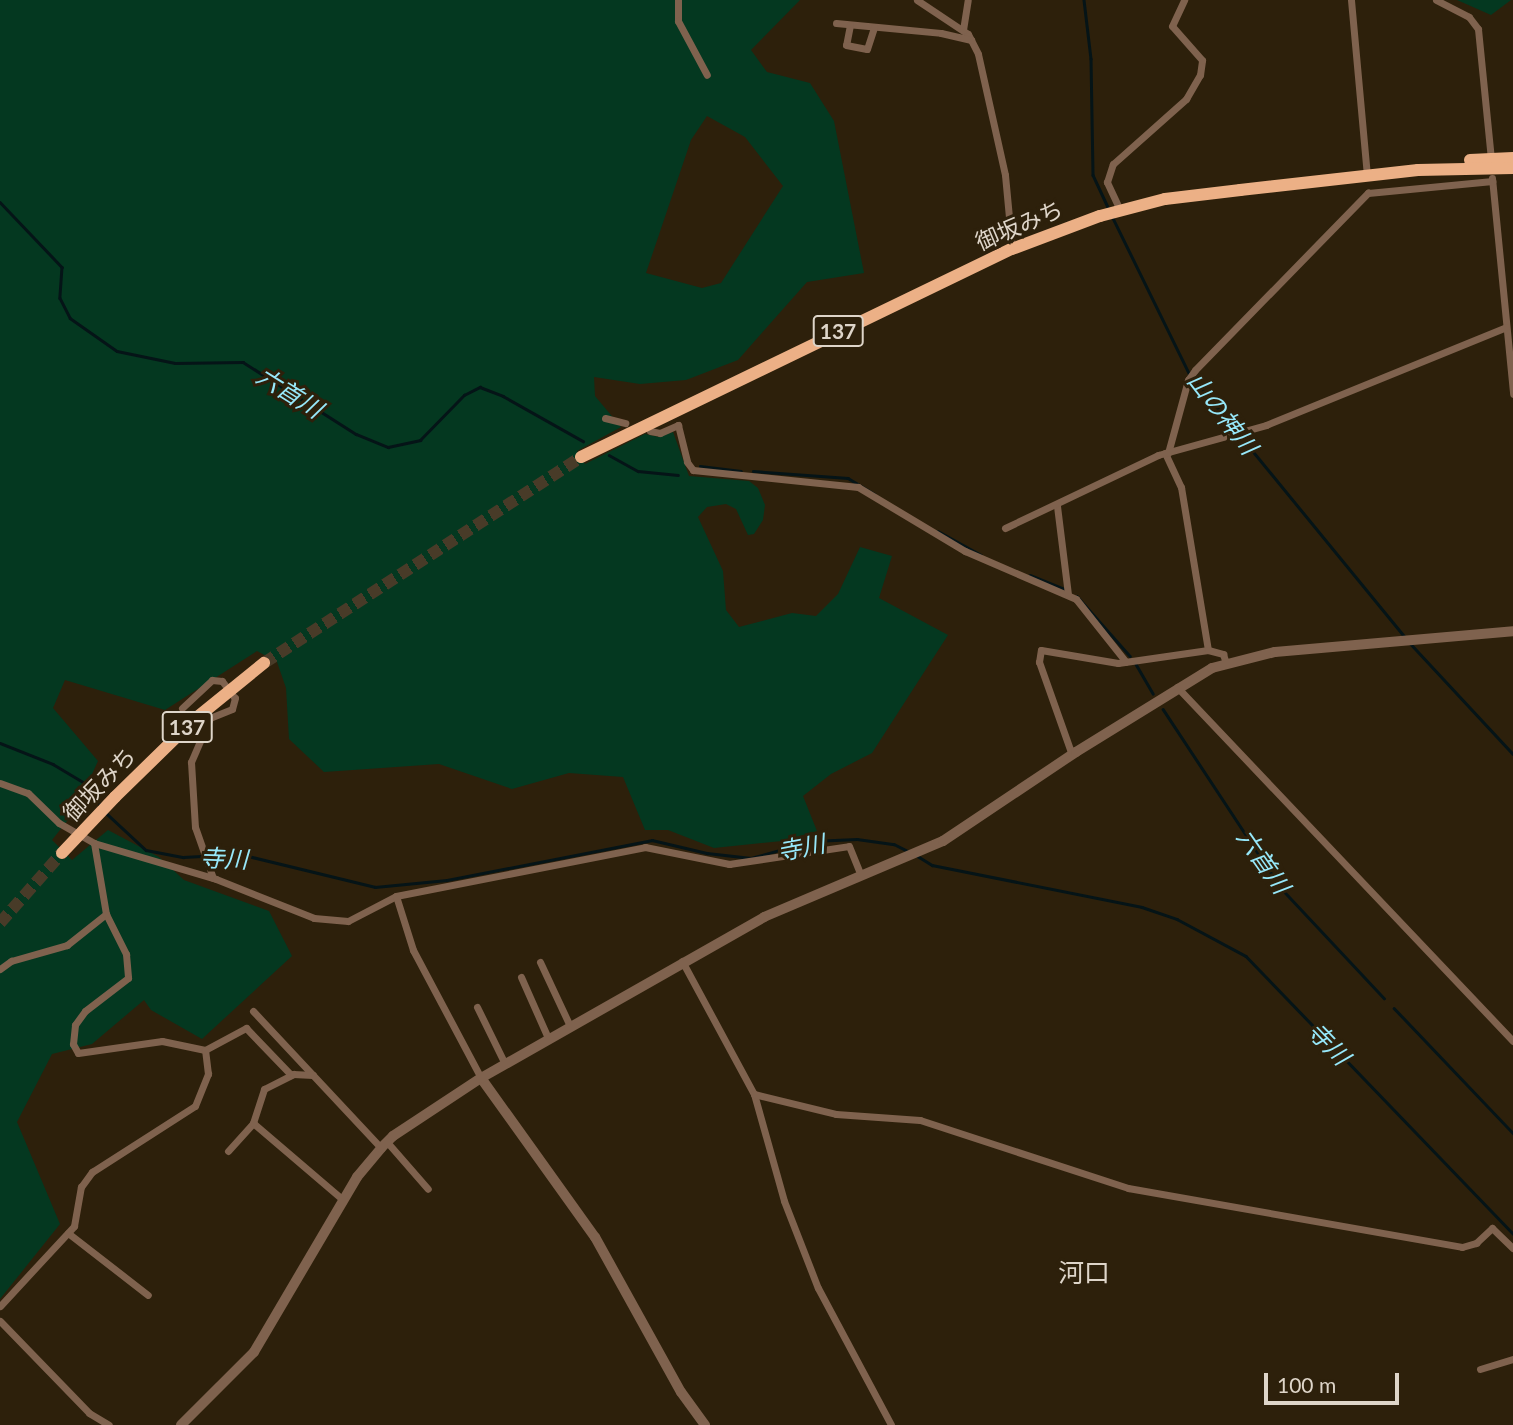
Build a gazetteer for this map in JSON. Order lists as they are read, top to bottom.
{
  "streets": {
    "highway": ["御坂みち", "137"]
  },
  "districts": ["河口"],
  "water": ["六首川", "山の神川", "寺川"],
  "scale_bar": "100 m"
}
